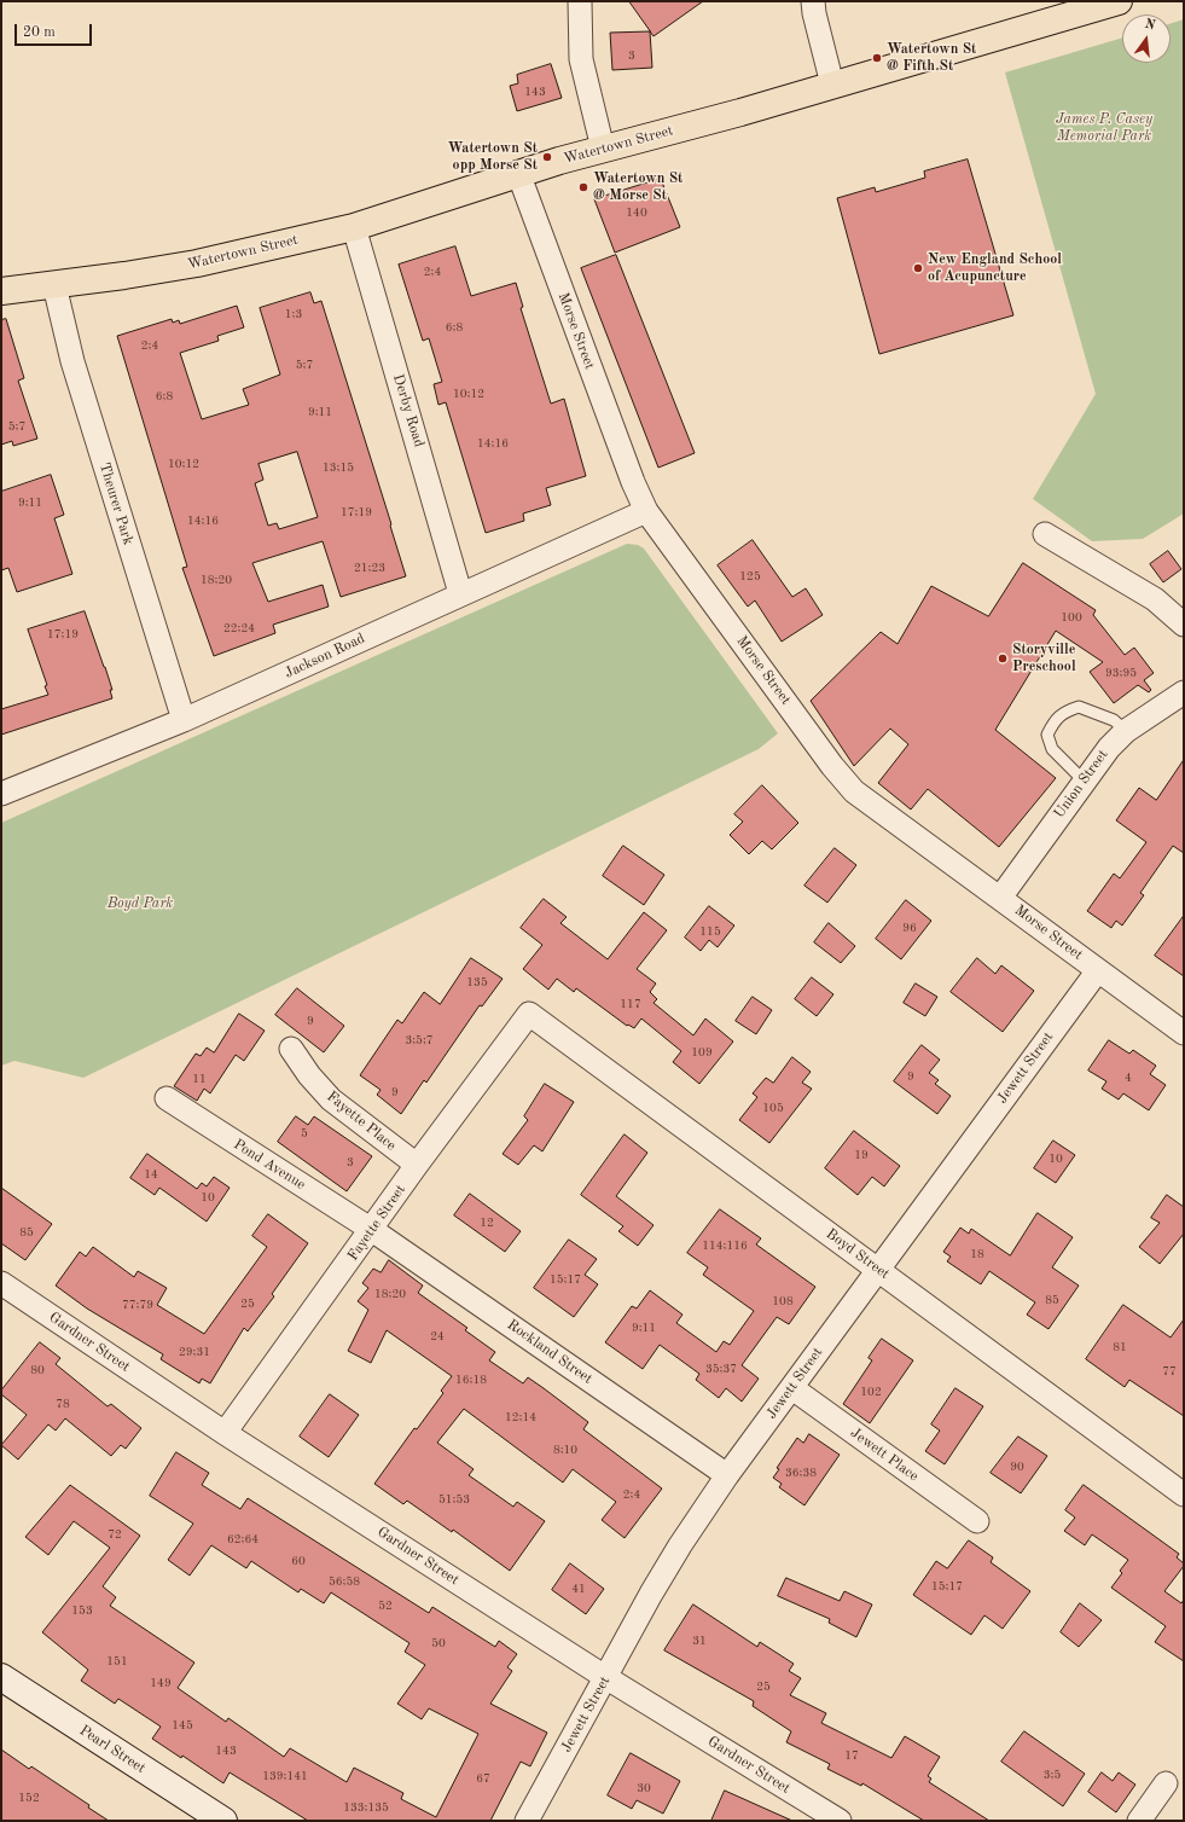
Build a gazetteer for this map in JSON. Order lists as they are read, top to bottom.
{
  "streets": {
    "main road": ["Watertown Street"],
    "street": [
      "Morse Street",
      "Derby Road",
      "Theurer Park",
      "Jackson Road",
      "Union Street",
      "Jewett Street",
      "Fayette Place",
      "Pond Avenue",
      "Fayette Street",
      "Boyd Street",
      "Gardner Street",
      "Rockland Street",
      "Jewett Place",
      "Pearl Street"
    ]
  },
  "crossings": [
    ["Watertown Street", "Morse Street"],
    ["Watertown Street", "Derby Road"],
    ["Watertown Street", "Theurer Park"],
    ["Morse Street", "Jackson Road"],
    ["Morse Street", "Union Street"],
    ["Morse Street", "Jewett Street"],
    ["Derby Road", "Jackson Road"],
    ["Theurer Park", "Jackson Road"],
    ["Jewett Street", "Boyd Street"],
    ["Jewett Street", "Gardner Street"],
    ["Jewett Street", "Rockland Street"],
    ["Jewett Street", "Jewett Place"],
    ["Fayette Place", "Fayette Street"],
    ["Pond Avenue", "Fayette Street"],
    ["Pond Avenue", "Rockland Street"],
    ["Fayette Street", "Boyd Street"],
    ["Fayette Street", "Gardner Street"],
    ["Fayette Street", "Rockland Street"]
  ],
  "parks": ["James P. Casey Memorial Park", "Boyd Park"],
  "places": [
    "Watertown St @ Fifth St",
    "Watertown St opp Morse St",
    "Watertown St @ Morse St",
    "New England School of Acupuncture",
    "Storyville Preschool"
  ],
  "house_numbers": [
    "3",
    "143",
    "140",
    "2;4",
    "1;3",
    "6;8",
    "2;4",
    "5;7",
    "10;12",
    "6;8",
    "9;11",
    "5;7",
    "14;16",
    "10;12",
    "13;15",
    "9;11",
    "17;19",
    "14;16",
    "21;23",
    "125",
    "18;20",
    "100",
    "22;24",
    "17;19",
    "93;95",
    "96",
    "115",
    "135",
    "117",
    "9",
    "3;5;7",
    "109",
    "9",
    "4",
    "11",
    "9",
    "105",
    "5",
    "19",
    "10",
    "3",
    "14",
    "10",
    "12",
    "85",
    "114;116",
    "18",
    "15;17",
    "18;20",
    "85",
    "108",
    "25",
    "77;79",
    "9;11",
    "24",
    "81",
    "29;31",
    "35;37",
    "80",
    "77",
    "16;18",
    "102",
    "78",
    "12;14",
    "8;10",
    "90",
    "36;38",
    "2;4",
    "51;53",
    "72",
    "62;64",
    "60",
    "56;58",
    "15;17",
    "41",
    "52",
    "153",
    "31",
    "50",
    "151",
    "149",
    "25",
    "145",
    "143",
    "17",
    "3;5",
    "139;141",
    "67",
    "30",
    "152",
    "133;135"
  ],
  "scale_bar": "20 m",
  "north": "top"
}
